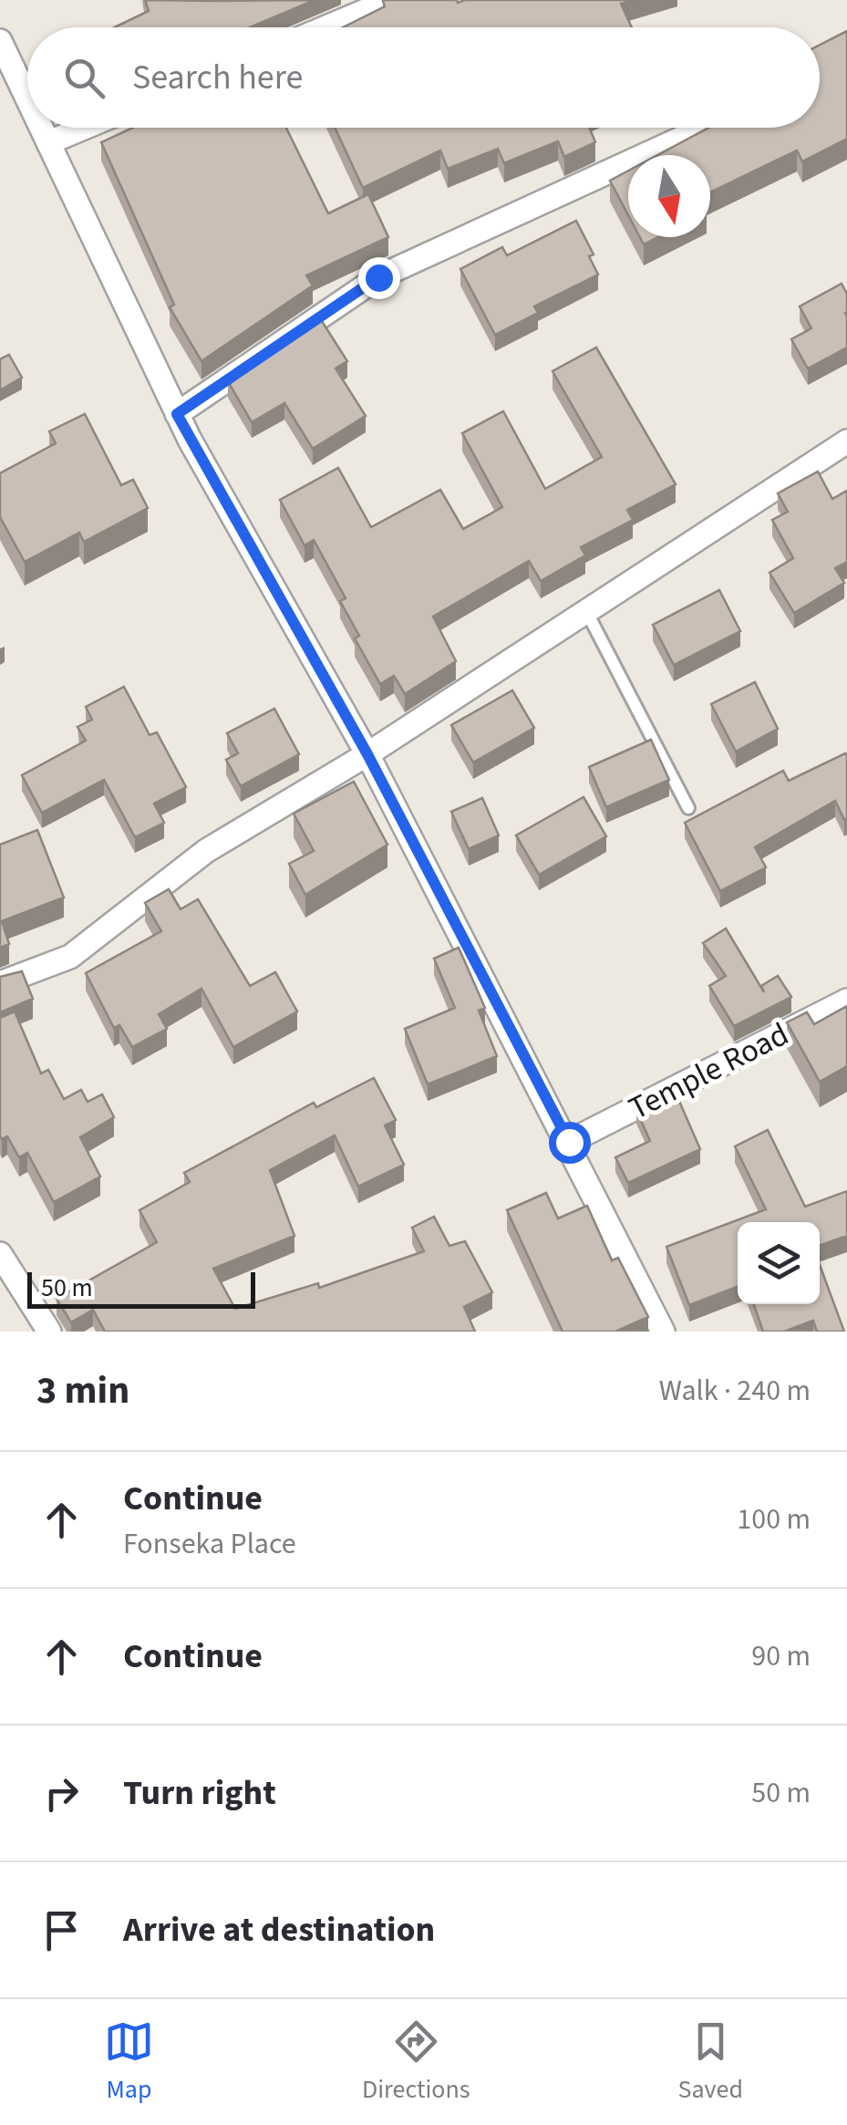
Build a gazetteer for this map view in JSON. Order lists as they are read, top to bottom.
{
  "streets": {
    "street": ["Temple Road"]
  },
  "scale_bar": "50 m",
  "north": "bottom",
  "page": {
    "search": "Search here",
    "scale": "50 m",
    "heading": ["3 min", "Walk · 240 m"],
    "list": [
      ["Continue", "Fonseka Place", "100 m"],
      ["Continue", "90 m"],
      ["Turn right", "50 m"],
      "Arrive at destination"
    ],
    "nav": ["Map", "Directions", "Saved"]
  }
}
